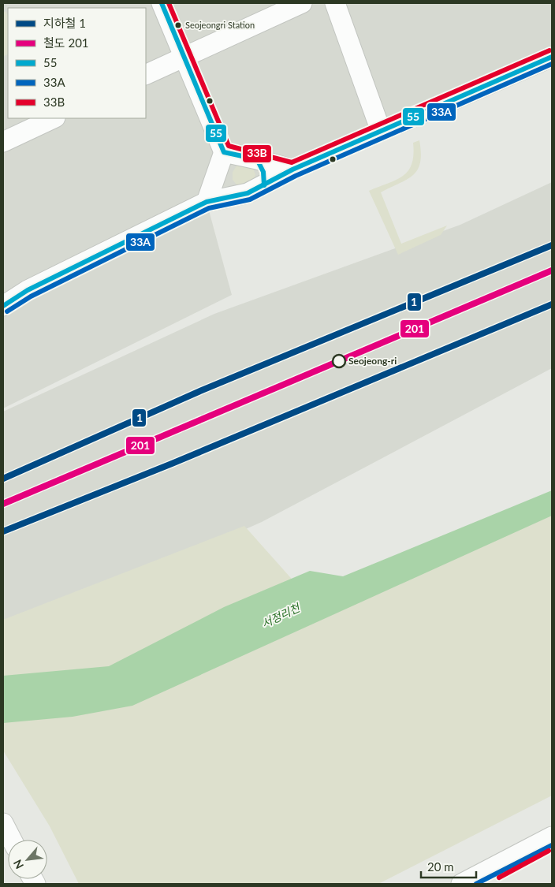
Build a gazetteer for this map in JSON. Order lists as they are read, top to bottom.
{
  "water": ["서정리천"],
  "places": ["Seojeongri Station", "Seojeong-ri"],
  "lines": [
    "transit line 55",
    "transit line 33B",
    "transit line 33A",
    "metro line 1",
    "rail line 201"
  ],
  "legend": [
    "지하철 1",
    "철도 201",
    "55",
    "33A",
    "33B"
  ],
  "scale_bar": "20 m",
  "north": "bottom left"
}
